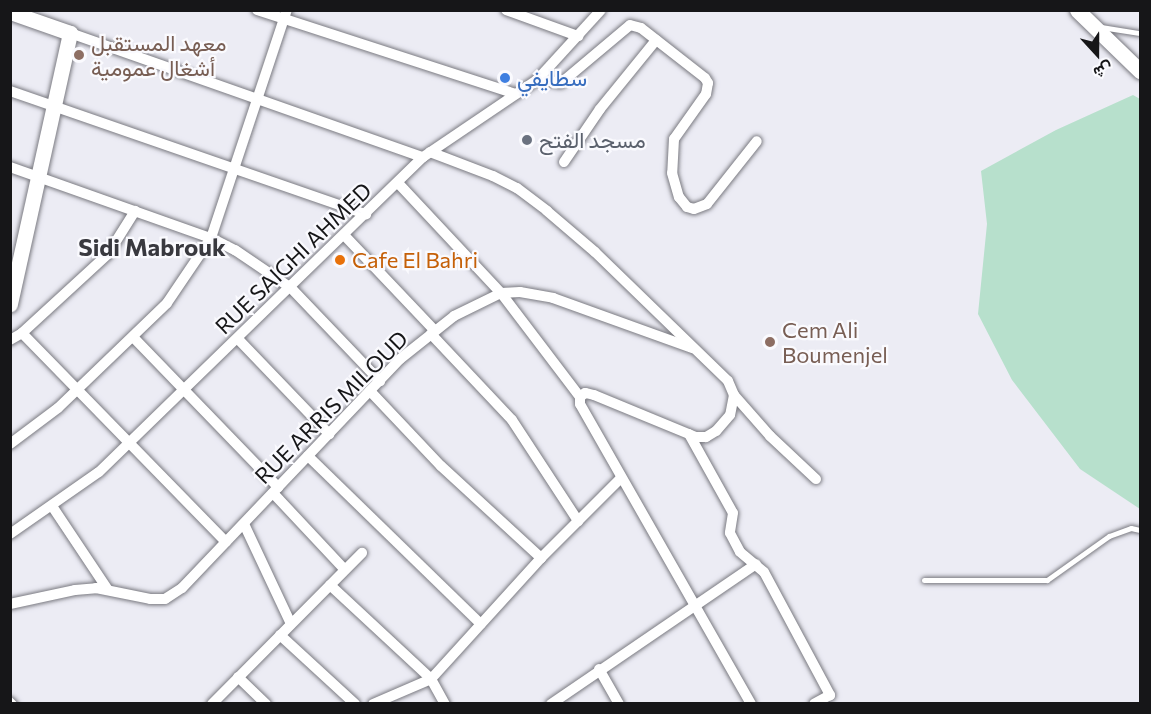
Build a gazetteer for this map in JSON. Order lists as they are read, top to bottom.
{
  "streets": {
    "street": ["RUE SAIGHI AHMED", "RUE ARRIS MILOUD"]
  },
  "districts": ["Sidi Mabrouk"],
  "places": [
    "معهد المستقبل أشغال عمومية",
    "سطايفي",
    "مسجد الفتح",
    "Cafe El Bahri",
    "Cem Ali Boumenjel"
  ],
  "north": "bottom"
}
